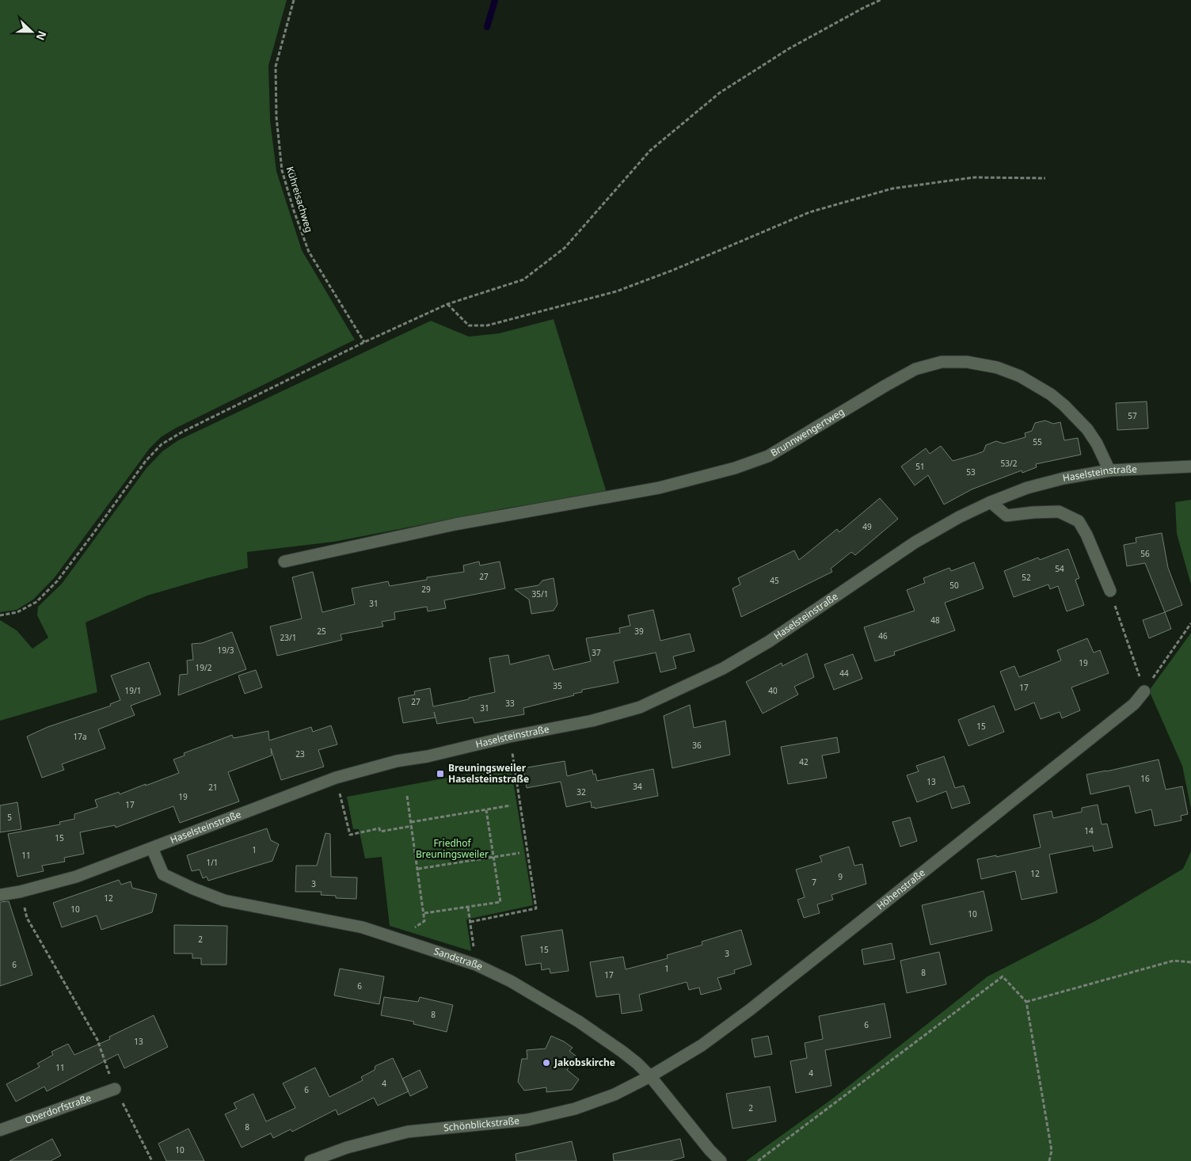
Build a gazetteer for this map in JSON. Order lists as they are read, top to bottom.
{
  "streets": {
    "street": [
      "Brunnwengertweg",
      "Haselsteinstraße",
      "Höhenstraße",
      "Sandstraße",
      "Oberdorfstraße",
      "Schönblickstraße"
    ],
    "path": ["Kühreisachweg"]
  },
  "crossings": [
    ["Brunnwengertweg", "Haselsteinstraße"],
    ["Haselsteinstraße", "Sandstraße"],
    ["Höhenstraße", "Sandstraße"],
    ["Höhenstraße", "Schönblickstraße"],
    ["Sandstraße", "Schönblickstraße"]
  ],
  "parks": ["Friedhof Breuningsweiler"],
  "places": {
    "transit": ["Breuningsweiler Haselsteinstraße"],
    "other": ["Jakobskirche"]
  },
  "house_numbers": [
    "57",
    "55",
    "53/2",
    "51",
    "53",
    "49",
    "56",
    "54",
    "27",
    "52",
    "45",
    "50",
    "29",
    "35/1",
    "31",
    "48",
    "25",
    "39",
    "46",
    "23/1",
    "19/3",
    "37",
    "19",
    "19/2",
    "44",
    "35",
    "17",
    "19/1",
    "40",
    "27",
    "33",
    "31",
    "15",
    "17a",
    "36",
    "23",
    "42",
    "16",
    "13",
    "34",
    "21",
    "32",
    "19",
    "17",
    "5",
    "14",
    "15",
    "1",
    "11",
    "1/1",
    "12",
    "9",
    "7",
    "3",
    "12",
    "10",
    "10",
    "2",
    "15",
    "3",
    "6",
    "1",
    "8",
    "17",
    "6",
    "8",
    "6",
    "13",
    "11",
    "4",
    "4",
    "6",
    "2",
    "8",
    "10"
  ],
  "north": "right"
}
